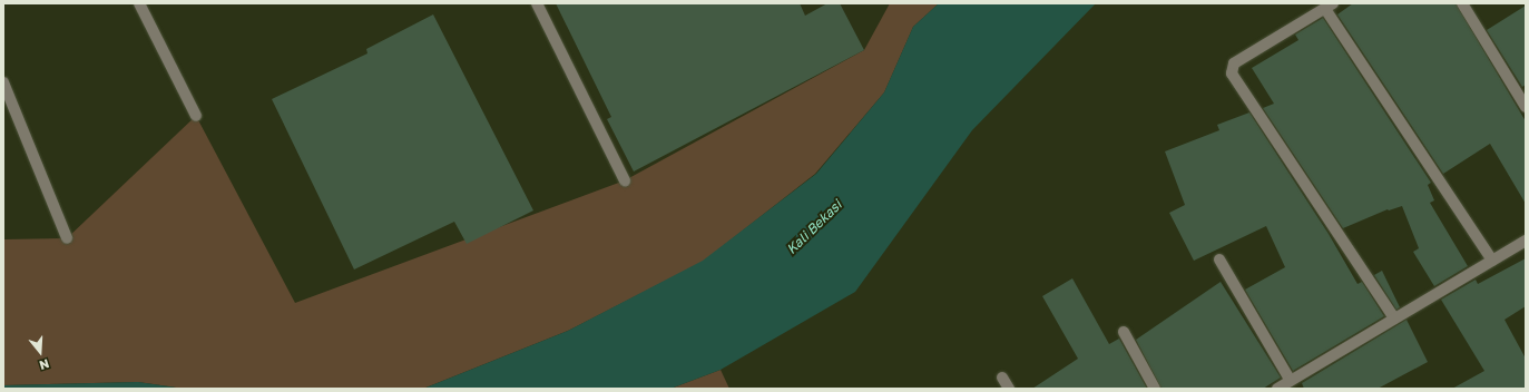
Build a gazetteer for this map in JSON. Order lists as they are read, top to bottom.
{
  "water": ["Kali Bekasi"],
  "north": "bottom"
}
